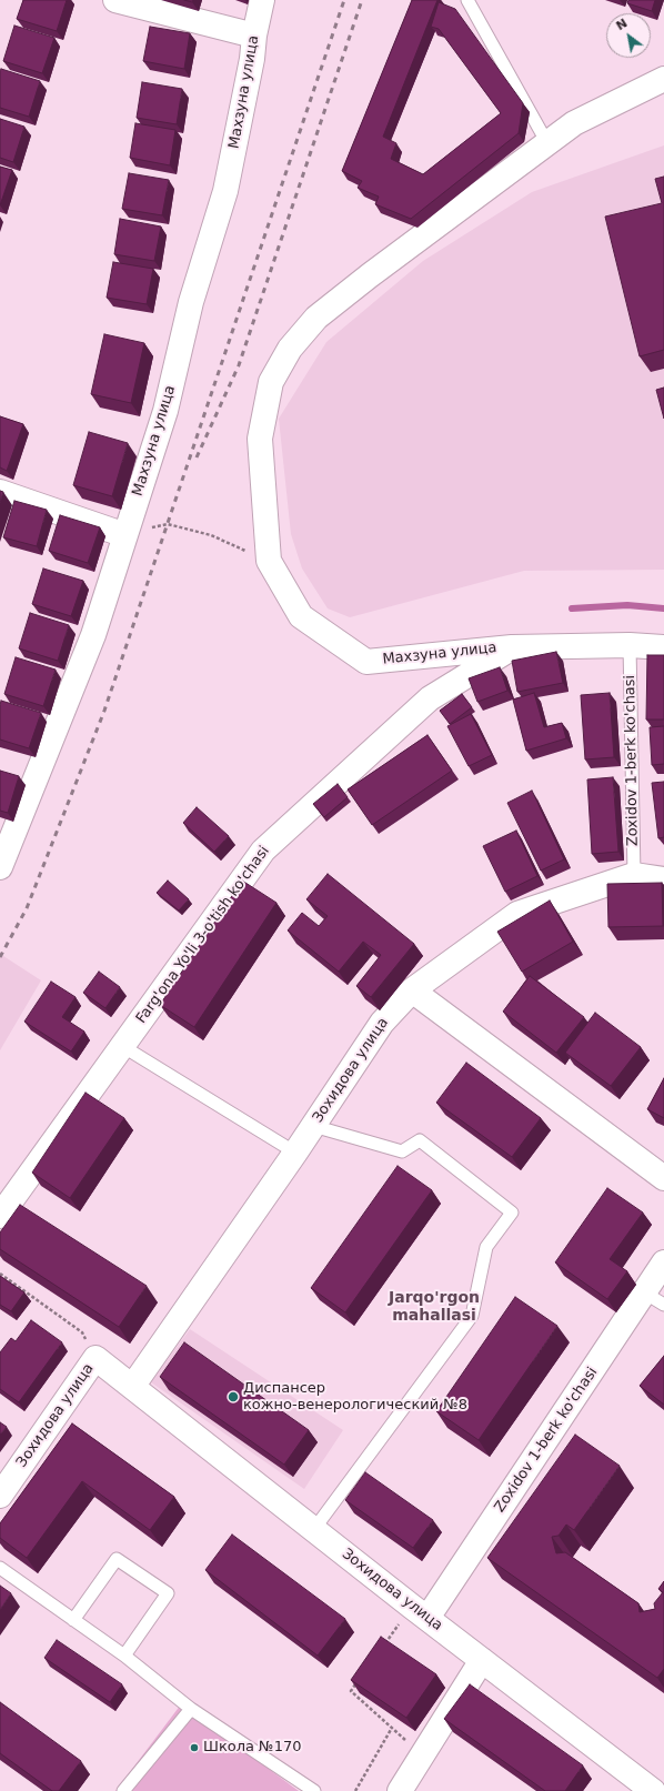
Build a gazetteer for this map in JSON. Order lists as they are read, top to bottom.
{
  "streets": {
    "street": [
      "Махзуна улица",
      "Zoxidov 1-berk ko'chasi",
      "Farg'ona Yo'li 3-o'tish ko'chasi",
      "Зохидова улица"
    ]
  },
  "crossings": [
    ["Махзуна улица", "Zoxidov 1-berk ko'chasi"],
    ["Махзуна улица", "Farg'ona Yo'li 3-o'tish ko'chasi"],
    ["Zoxidov 1-berk ko'chasi", "Зохидова улица"]
  ],
  "districts": ["Jarqo'rgon mahallasi"],
  "places": ["Диспансер кожно-венерологический №8", "Школа №170"],
  "north": "top left"
}
